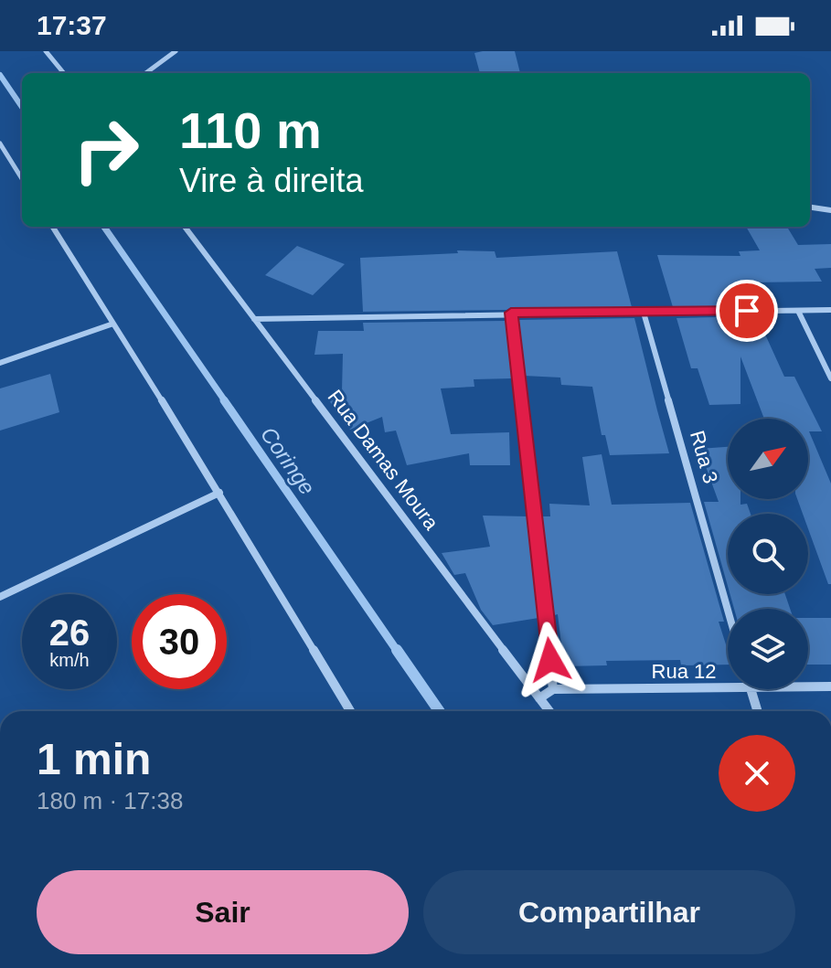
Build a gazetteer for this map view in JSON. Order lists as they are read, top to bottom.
{
  "streets": {
    "street": ["Rua 3", "Rua Damas Moura", "Rua 12"]
  },
  "water": ["Coringe"],
  "north": "top right",
  "page": {
    "status": "17:37",
    "turn": ["110 m", "Vire à direita"],
    "speed": "26 km/h",
    "limit": "30",
    "heading": ["1 min", "180 m · 17:38"],
    "buttons": ["Sair", "Compartilhar"]
  }
}
